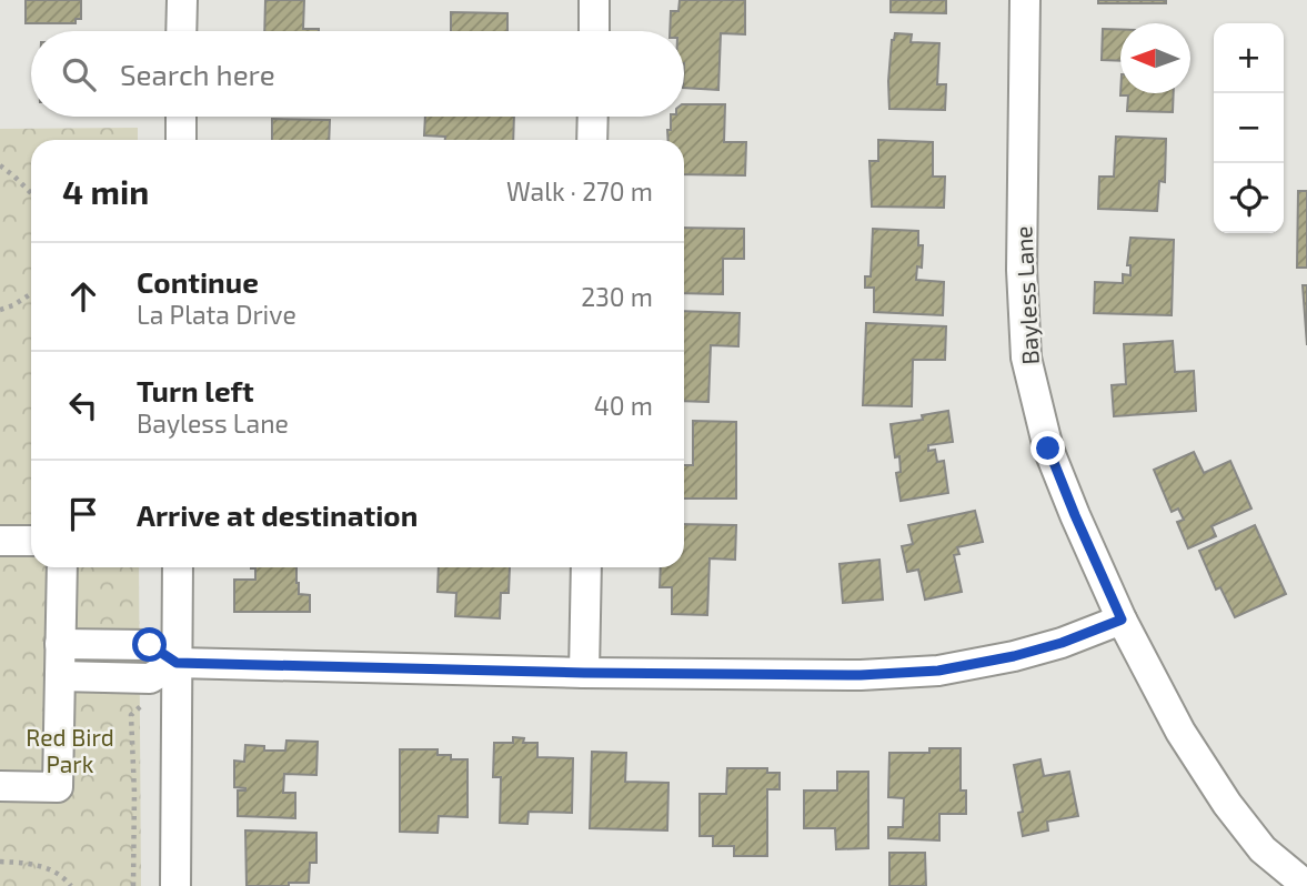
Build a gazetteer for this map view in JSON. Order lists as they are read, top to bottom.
{
  "streets": {
    "street": ["Bayless Lane"]
  },
  "parks": ["Red Bird Park"],
  "north": "left",
  "page": {
    "map_buttons": ["+", "−"],
    "search": "Search here",
    "heading": ["4 min", "Walk · 270 m"],
    "list": [
      ["Continue", "La Plata Drive", "230 m"],
      ["Turn left", "Bayless Lane", "40 m"],
      "Arrive at destination"
    ]
  }
}
